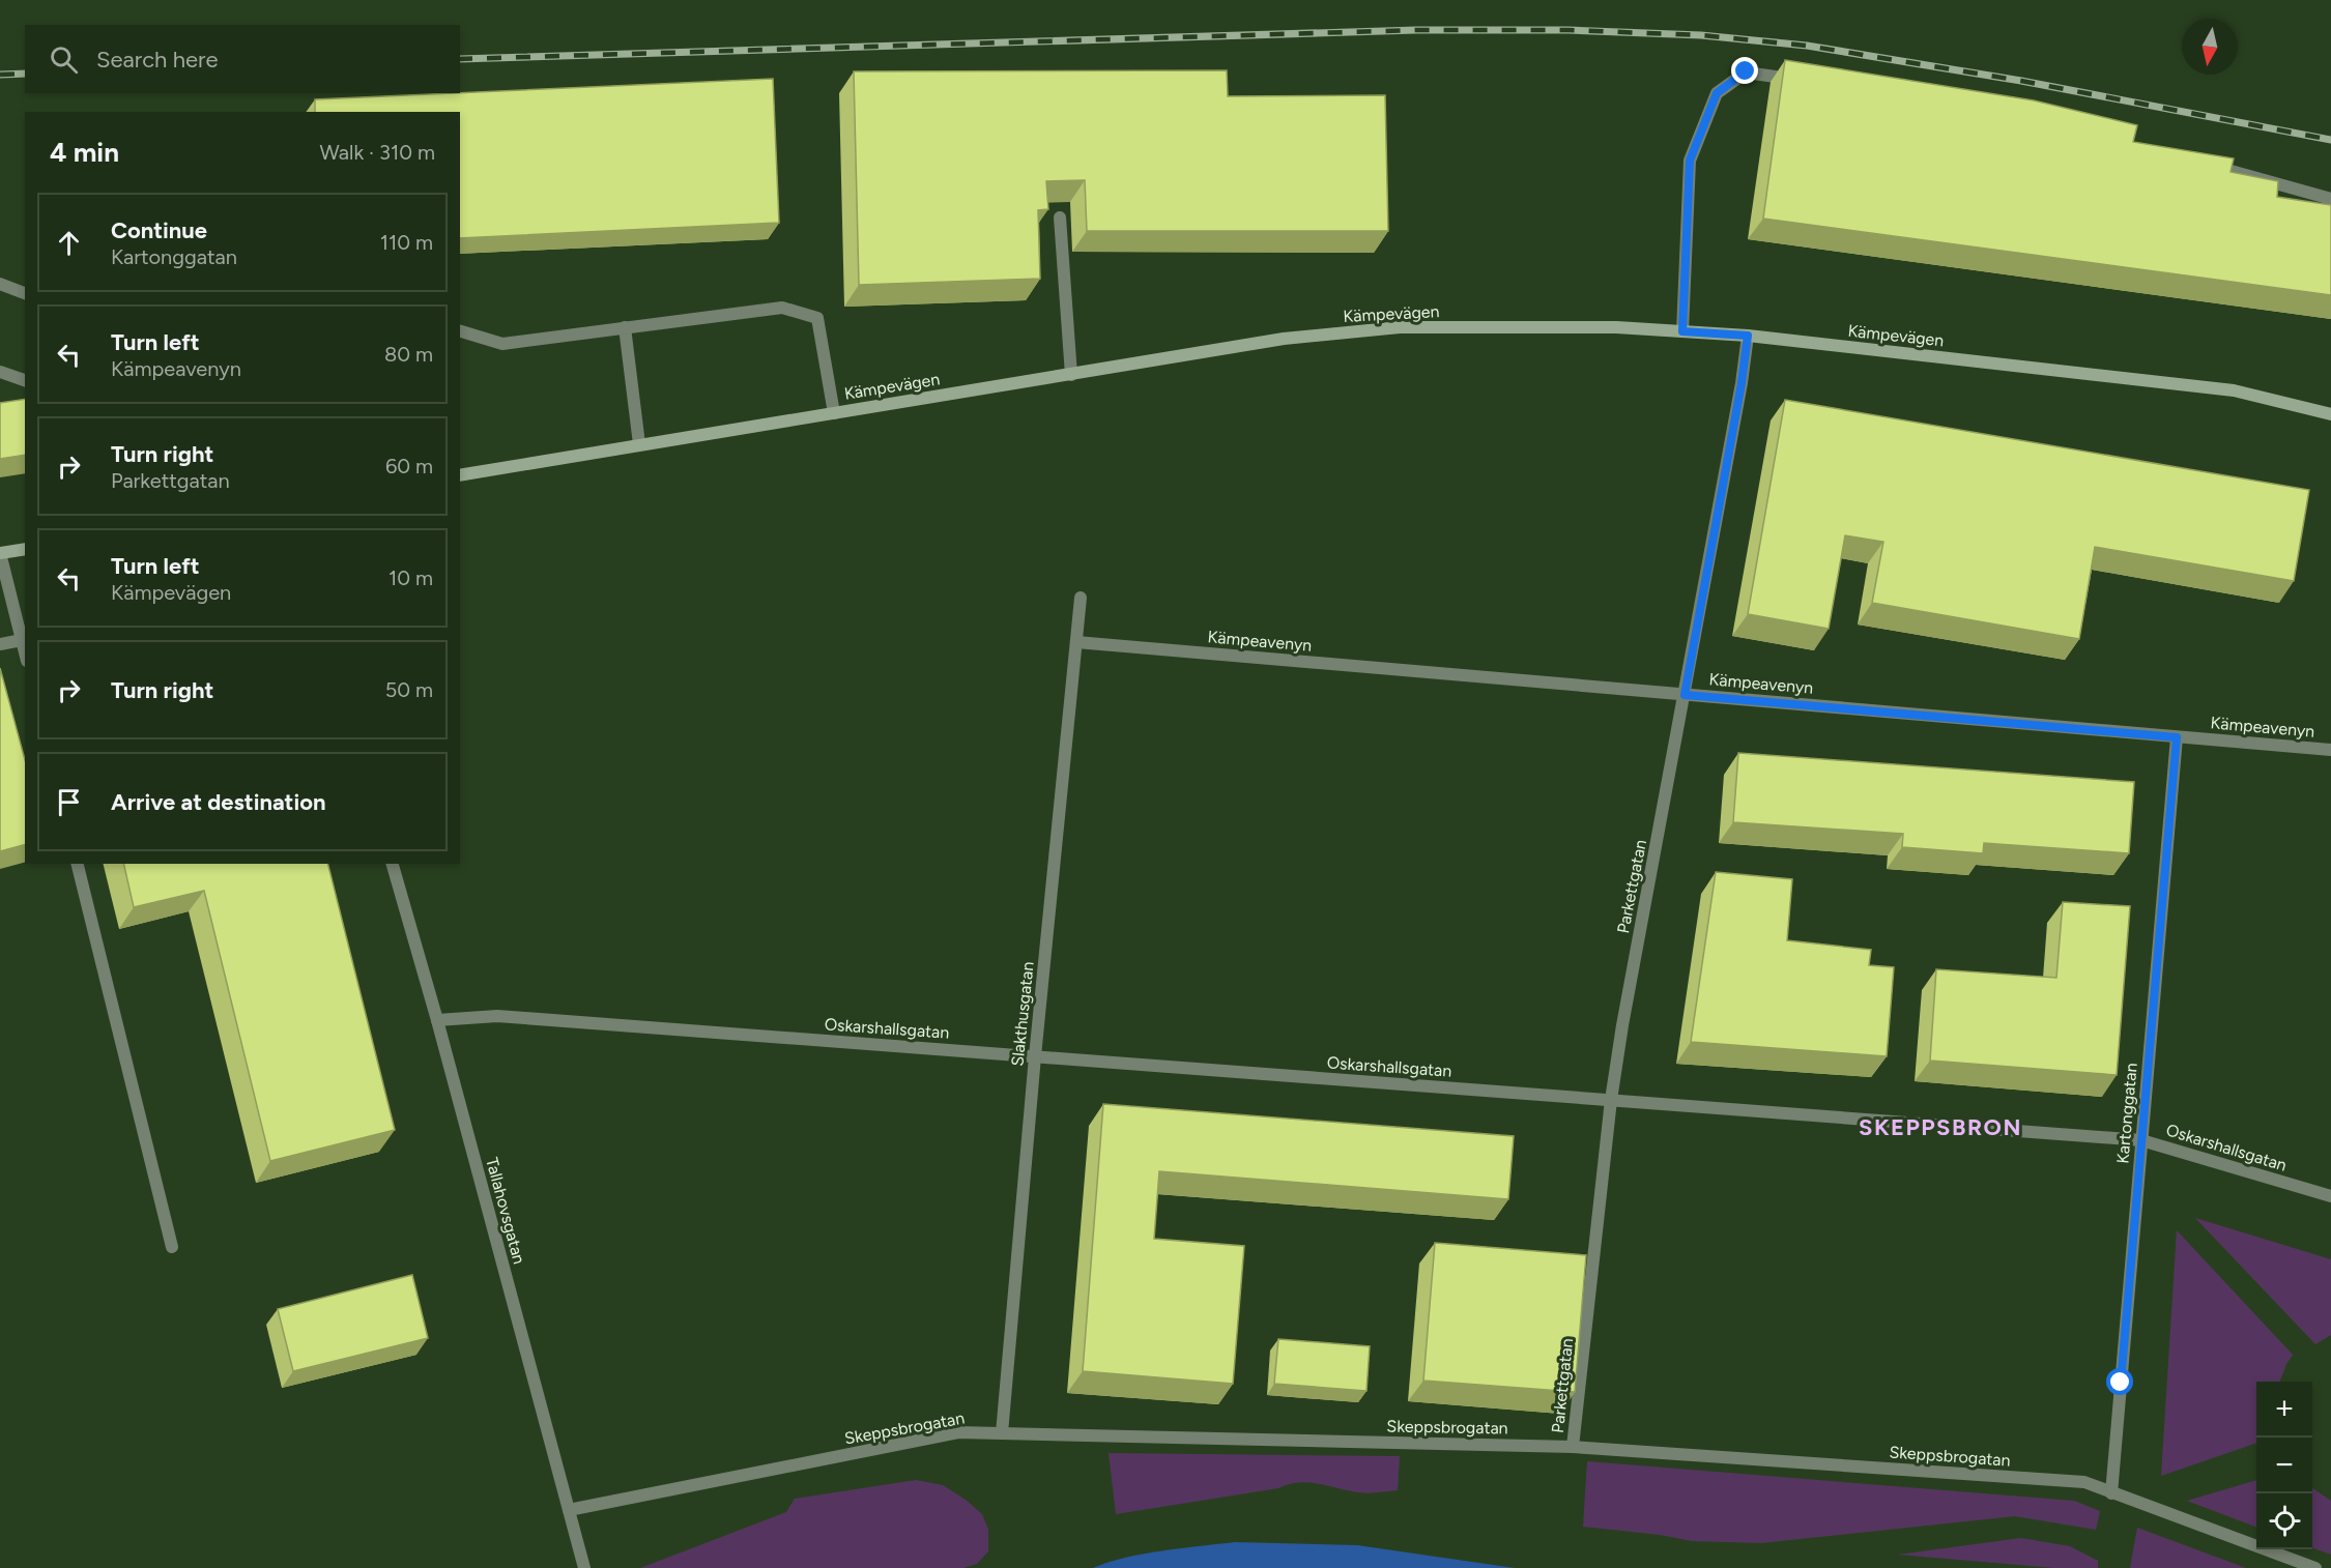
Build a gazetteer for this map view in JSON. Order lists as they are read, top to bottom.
{
  "streets": {
    "main road": ["Kämpevägen"],
    "street": [
      "Kämpeavenyn",
      "Parkettgatan",
      "Slakthusgatan",
      "Oskarshallsgatan",
      "Kartonggatan",
      "Tallahovsgatan",
      "Skeppsbrogatan"
    ]
  },
  "crossings": [
    ["Kämpevägen", "Parkettgatan"],
    ["Kämpeavenyn", "Parkettgatan"],
    ["Kämpeavenyn", "Slakthusgatan"],
    ["Kämpeavenyn", "Kartonggatan"],
    ["Parkettgatan", "Oskarshallsgatan"],
    ["Parkettgatan", "Skeppsbrogatan"],
    ["Slakthusgatan", "Oskarshallsgatan"],
    ["Slakthusgatan", "Skeppsbrogatan"],
    ["Oskarshallsgatan", "Kartonggatan"],
    ["Oskarshallsgatan", "Tallahovsgatan"],
    ["Kartonggatan", "Skeppsbrogatan"],
    ["Tallahovsgatan", "Skeppsbrogatan"]
  ],
  "districts": ["SKEPPSBRON"],
  "north": "bottom",
  "page": {
    "search": "Search here",
    "heading": ["4 min", "Walk · 310 m"],
    "list": [
      ["Continue", "Kartonggatan", "110 m"],
      ["Turn left", "Kämpeavenyn", "80 m"],
      ["Turn right", "Parkettgatan", "60 m"],
      ["Turn left", "Kämpevägen", "10 m"],
      ["Turn right", "50 m"],
      "Arrive at destination"
    ],
    "map_buttons": ["+", "−"]
  }
}
